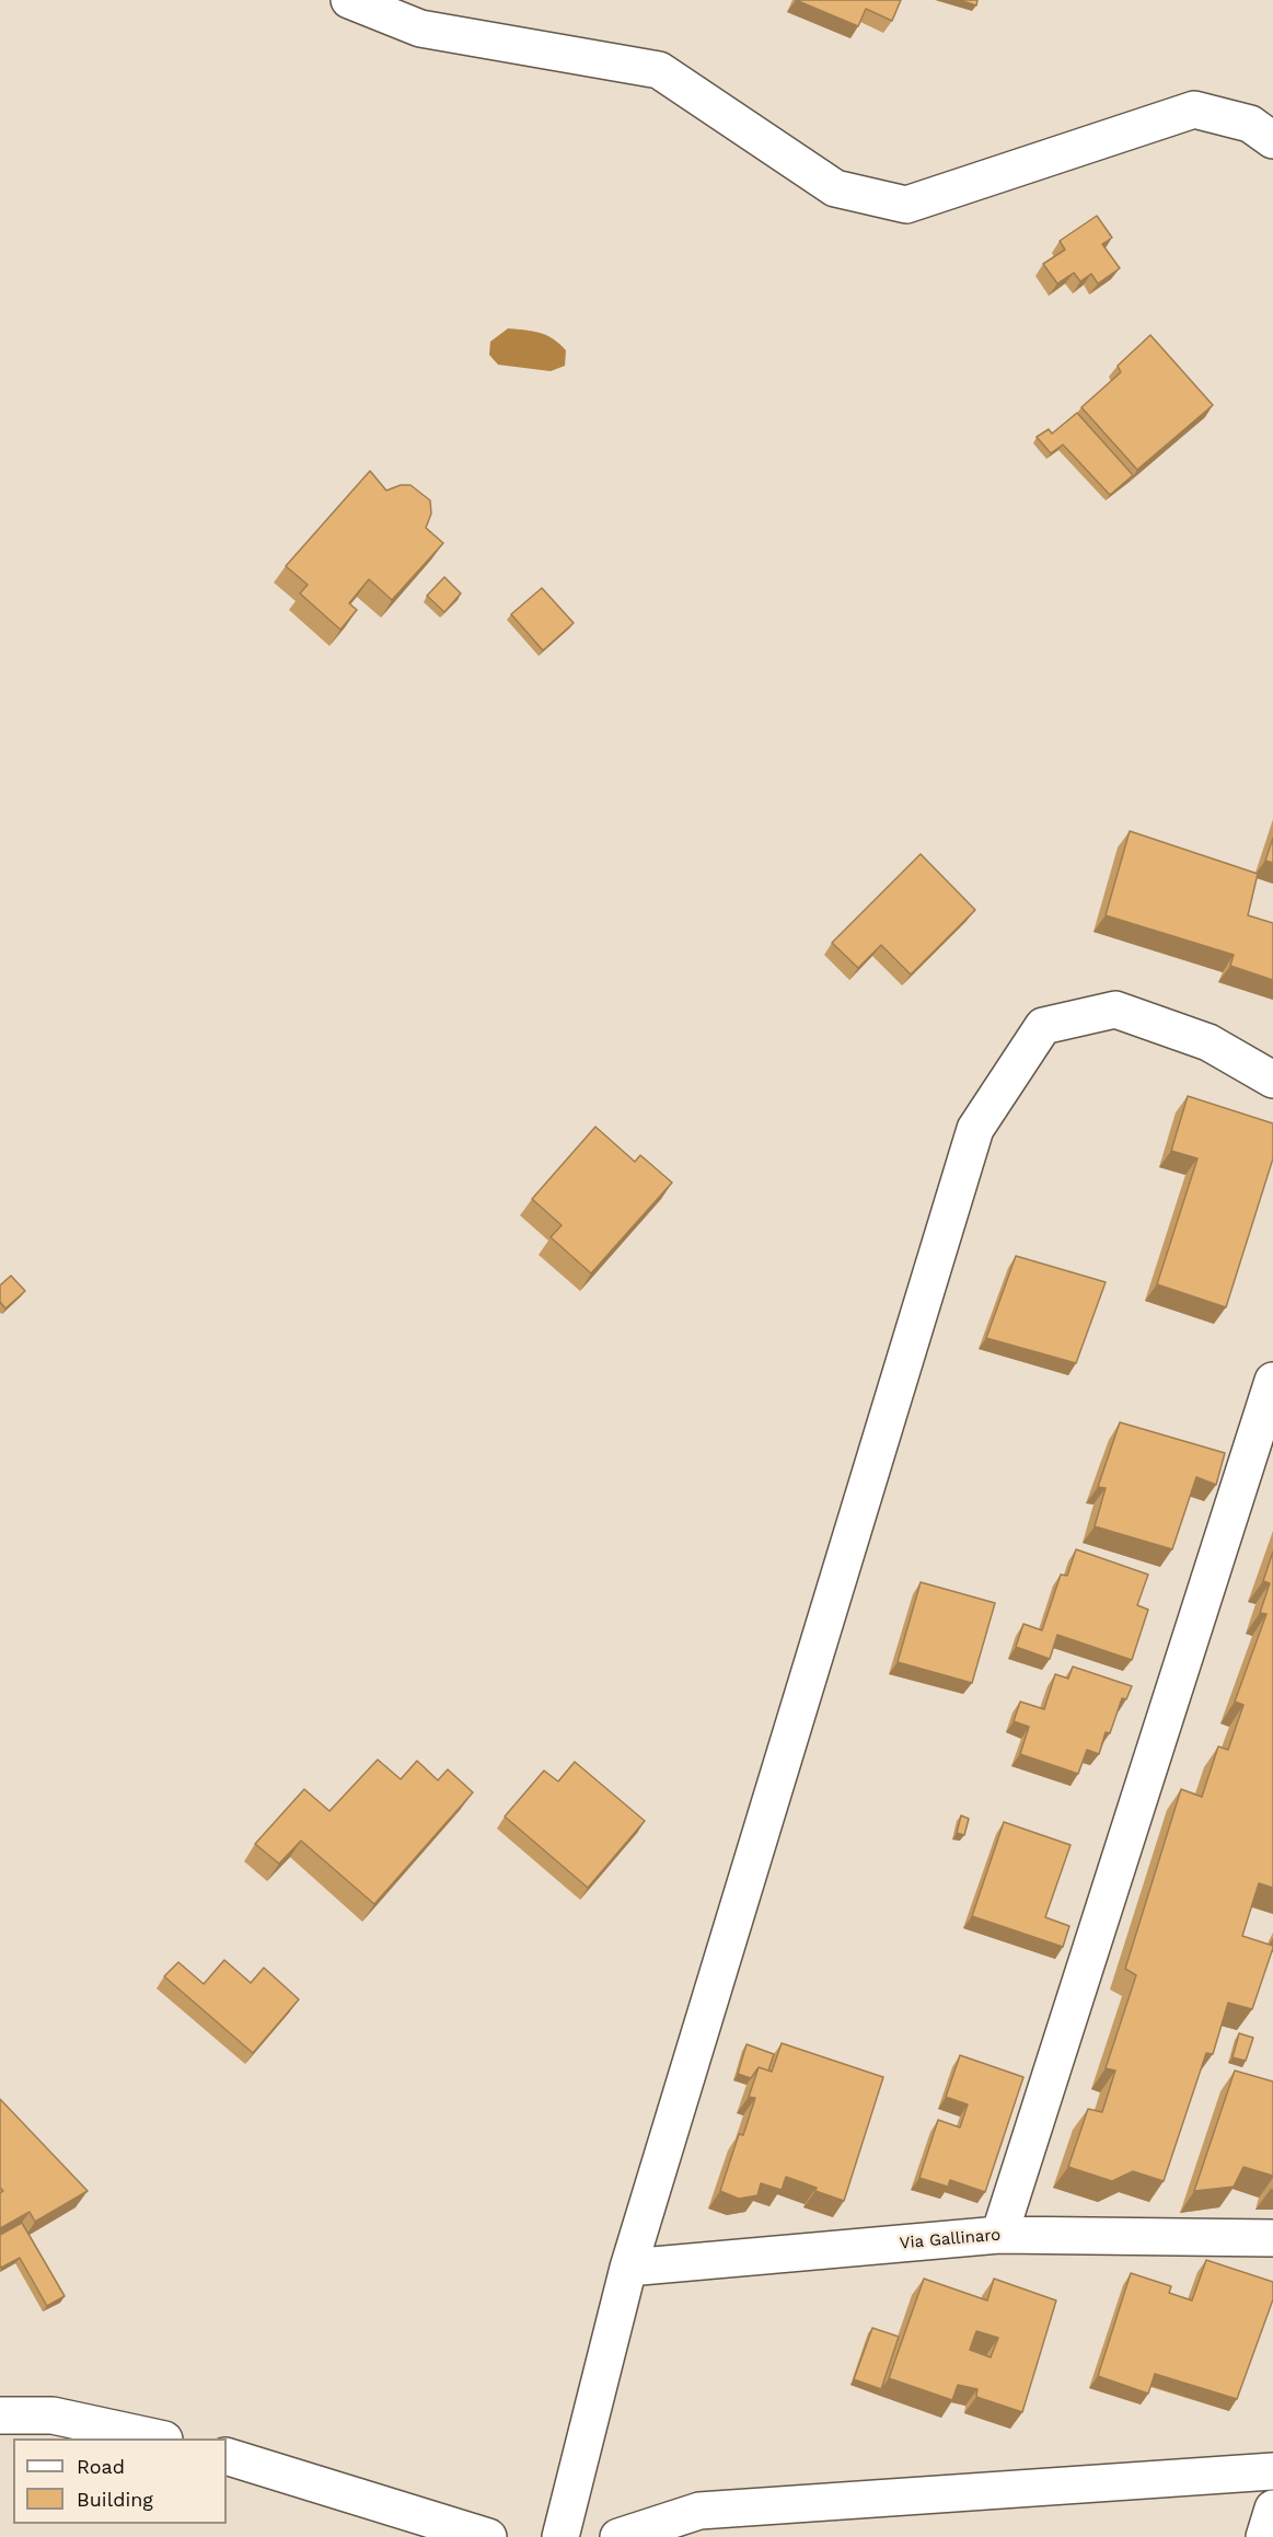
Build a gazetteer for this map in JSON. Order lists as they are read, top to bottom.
{
  "streets": {
    "street": ["Via Gallinaro"]
  },
  "legend": ["Road", "Building"]
}
